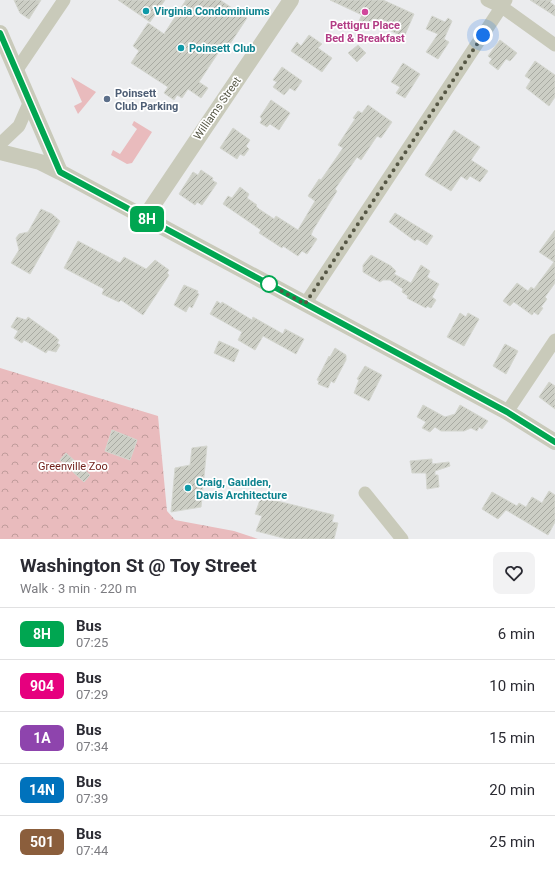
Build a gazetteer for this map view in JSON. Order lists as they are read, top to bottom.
{
  "streets": {
    "street": ["Williams Street"]
  },
  "parks": ["Greenville Zoo"],
  "places": [
    "Virginia Condominiums",
    "Pettigru Place Bed & Breakfast",
    "Poinsett Club",
    "Poinsett Club Parking",
    "Craig, Gaulden, Davis Architecture"
  ],
  "lines": ["bus line 8H"],
  "page": {
    "on_map": "8H",
    "heading": ["Washington St @ Toy Street", "Walk · 3 min · 220 m"],
    "list": [
      {
        "mark": "8H",
        "name": "Bus",
        "note": "07:25",
        "value": "6 min"
      },
      {
        "mark": "904",
        "name": "Bus",
        "note": "07:29",
        "value": "10 min"
      },
      {
        "mark": "1A",
        "name": "Bus",
        "note": "07:34",
        "value": "15 min"
      },
      {
        "mark": "14N",
        "name": "Bus",
        "note": "07:39",
        "value": "20 min"
      },
      {
        "mark": "501",
        "name": "Bus",
        "note": "07:44",
        "value": "25 min"
      }
    ]
  }
}
